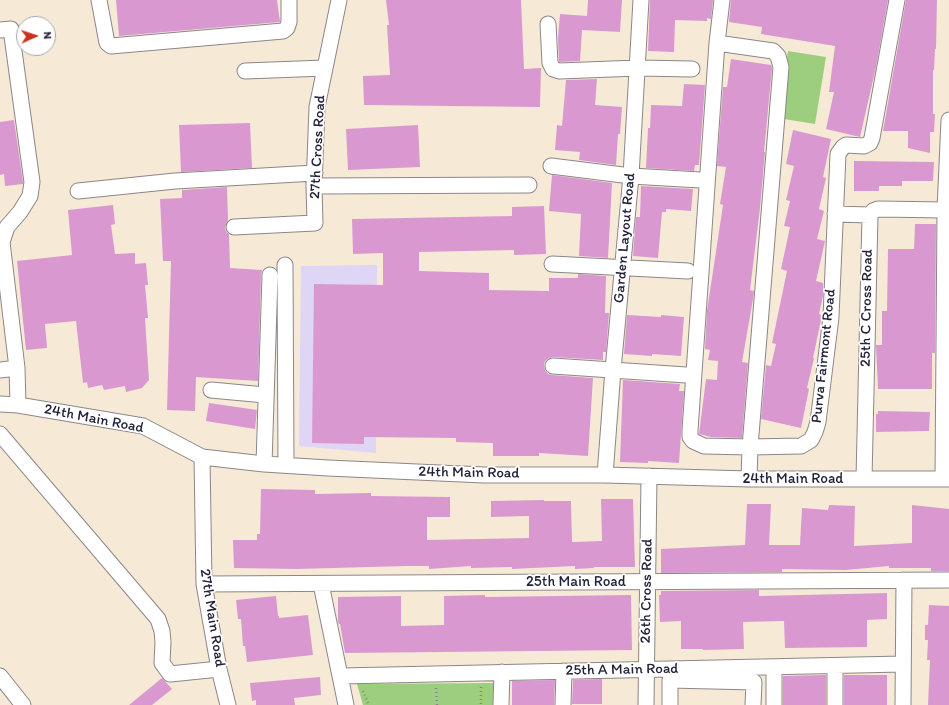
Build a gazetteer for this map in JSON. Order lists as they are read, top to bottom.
{
  "streets": {
    "street": [
      "27th Cross Road",
      "Garden Layout Road",
      "25th C Cross Road",
      "Purva Fairmont Road",
      "24th Main Road",
      "25th Main Road",
      "26th Cross Road",
      "27th Main Road",
      "25th A Main Road"
    ]
  },
  "crossings": [
    ["Garden Layout Road", "24th Main Road"],
    ["25th C Cross Road", "24th Main Road"],
    ["24th Main Road", "26th Cross Road"],
    ["24th Main Road", "27th Main Road"],
    ["25th Main Road", "26th Cross Road"],
    ["25th Main Road", "27th Main Road"],
    ["26th Cross Road", "25th A Main Road"]
  ],
  "north": "right"
}
